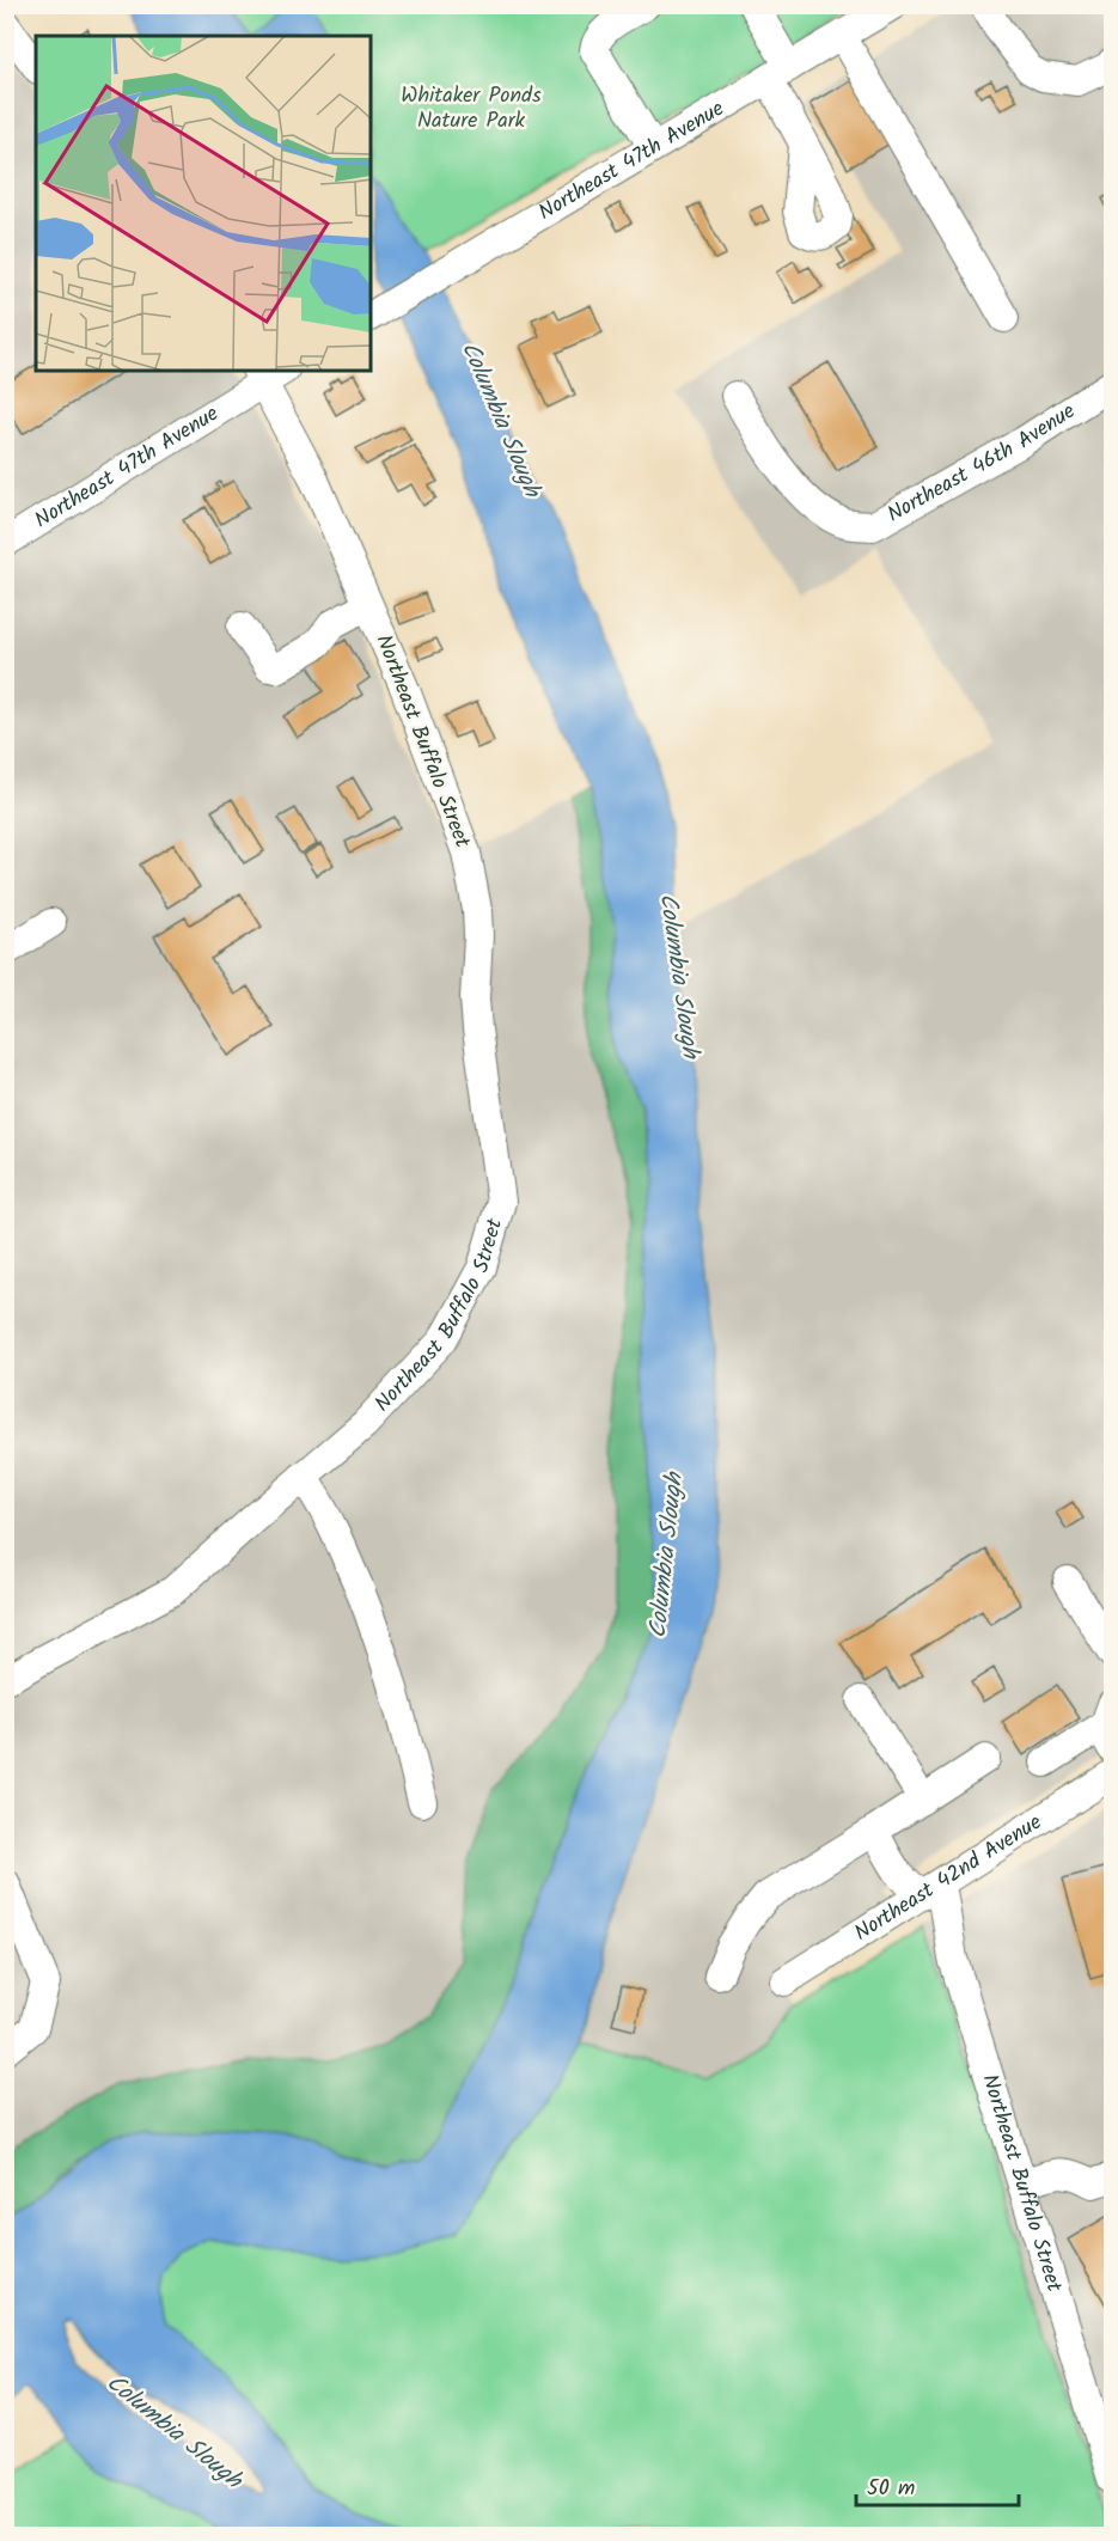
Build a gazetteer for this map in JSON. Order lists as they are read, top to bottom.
{
  "streets": {
    "street": [
      "Northeast 47th Avenue",
      "Northeast 46th Avenue",
      "Northeast Buffalo Street",
      "Northeast 42nd Avenue"
    ]
  },
  "crossings": [
    ["Northeast 47th Avenue", "Northeast Buffalo Street"],
    ["Northeast Buffalo Street", "Northeast 42nd Avenue"]
  ],
  "water": ["Columbia Slough"],
  "parks": ["Whitaker Ponds Nature Park"],
  "scale_bar": "50 m"
}
